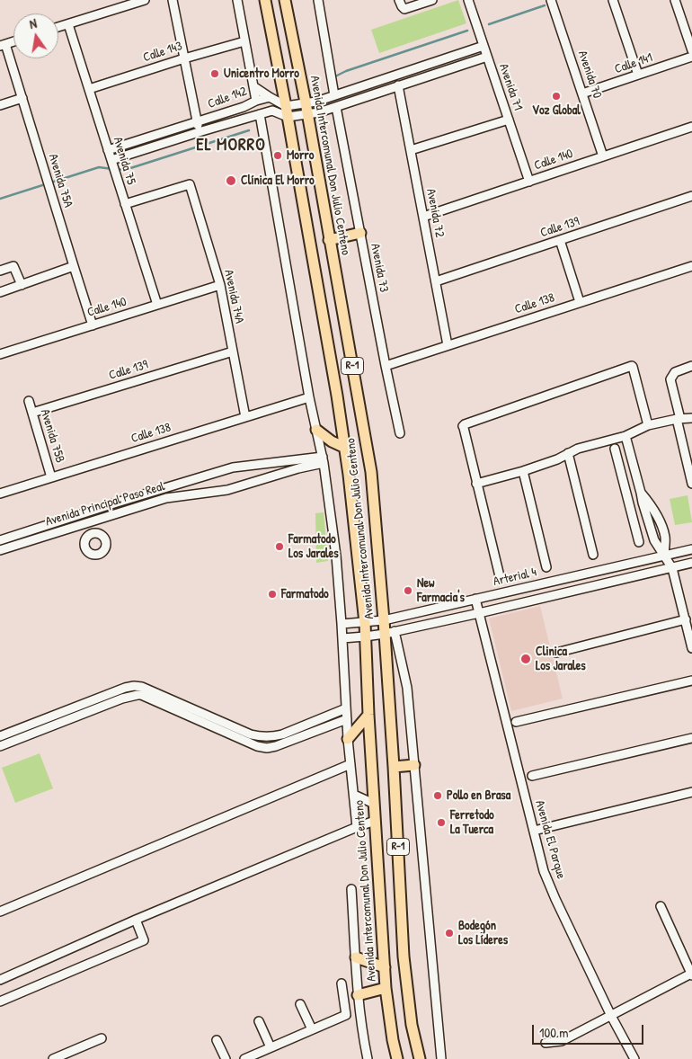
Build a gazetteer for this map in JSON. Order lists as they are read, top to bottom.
{
  "streets": {
    "main road": ["Avenida Intercomunal Don Julio Centeno", "R-1"],
    "street": [
      "Calle 143",
      "Calle 141",
      "Avenida 70",
      "Avenida 71",
      "Calle 142",
      "Calle 140",
      "Avenida 75",
      "Avenida 75A",
      "Avenida 72",
      "Calle 139",
      "Avenida 73",
      "Avenida 74A",
      "Calle 138",
      "Avenida 75B",
      "Avenida Principal Paso Real",
      "Arterial 4",
      "Avenida El Parque"
    ]
  },
  "crossings": [
    ["Calle 143", "Avenida 75"],
    ["Calle 141", "Avenida 70"],
    ["Avenida 70", "Calle 140"],
    ["Avenida 71", "Calle 142"],
    ["Avenida 71", "Calle 140"],
    ["Calle 142", "Avenida 75"],
    ["Calle 142", "Avenida Intercomunal Don Julio Centeno"],
    ["Calle 142", "Avenida 72"],
    ["Calle 142", "Avenida 73"],
    ["Calle 140", "Avenida 75"],
    ["Calle 140", "Avenida 75A"],
    ["Calle 140", "Avenida 72"],
    ["Calle 140", "Avenida 74A"],
    ["Avenida 75", "Avenida 74A"],
    ["Avenida Intercomunal Don Julio Centeno", "Calle 138"],
    ["Avenida Intercomunal Don Julio Centeno", "Avenida Principal Paso Real"],
    ["Avenida Intercomunal Don Julio Centeno", "Arterial 4"],
    ["Avenida 72", "Calle 139"],
    ["Avenida 72", "Calle 138"],
    ["Calle 139", "Avenida 74A"],
    ["Calle 139", "Avenida 75B"],
    ["Avenida 73", "Calle 138"],
    ["Avenida 74A", "Calle 138"],
    ["Calle 138", "Avenida 75B"],
    ["Arterial 4", "Avenida El Parque"]
  ],
  "districts": ["EL MORRO"],
  "places": [
    "Unicentro Morro",
    "Voz Global",
    "Morro",
    "Clínica El Morro",
    "Farmatodo Los Jarales",
    "New Farmacia's",
    "Farmatodo",
    "Clinica Los Jarales",
    "Pollo en Brasa",
    "Ferretodo La Tuerca",
    "Bodegón Los Líderes"
  ],
  "scale_bar": "100 m",
  "north": "top"
}
